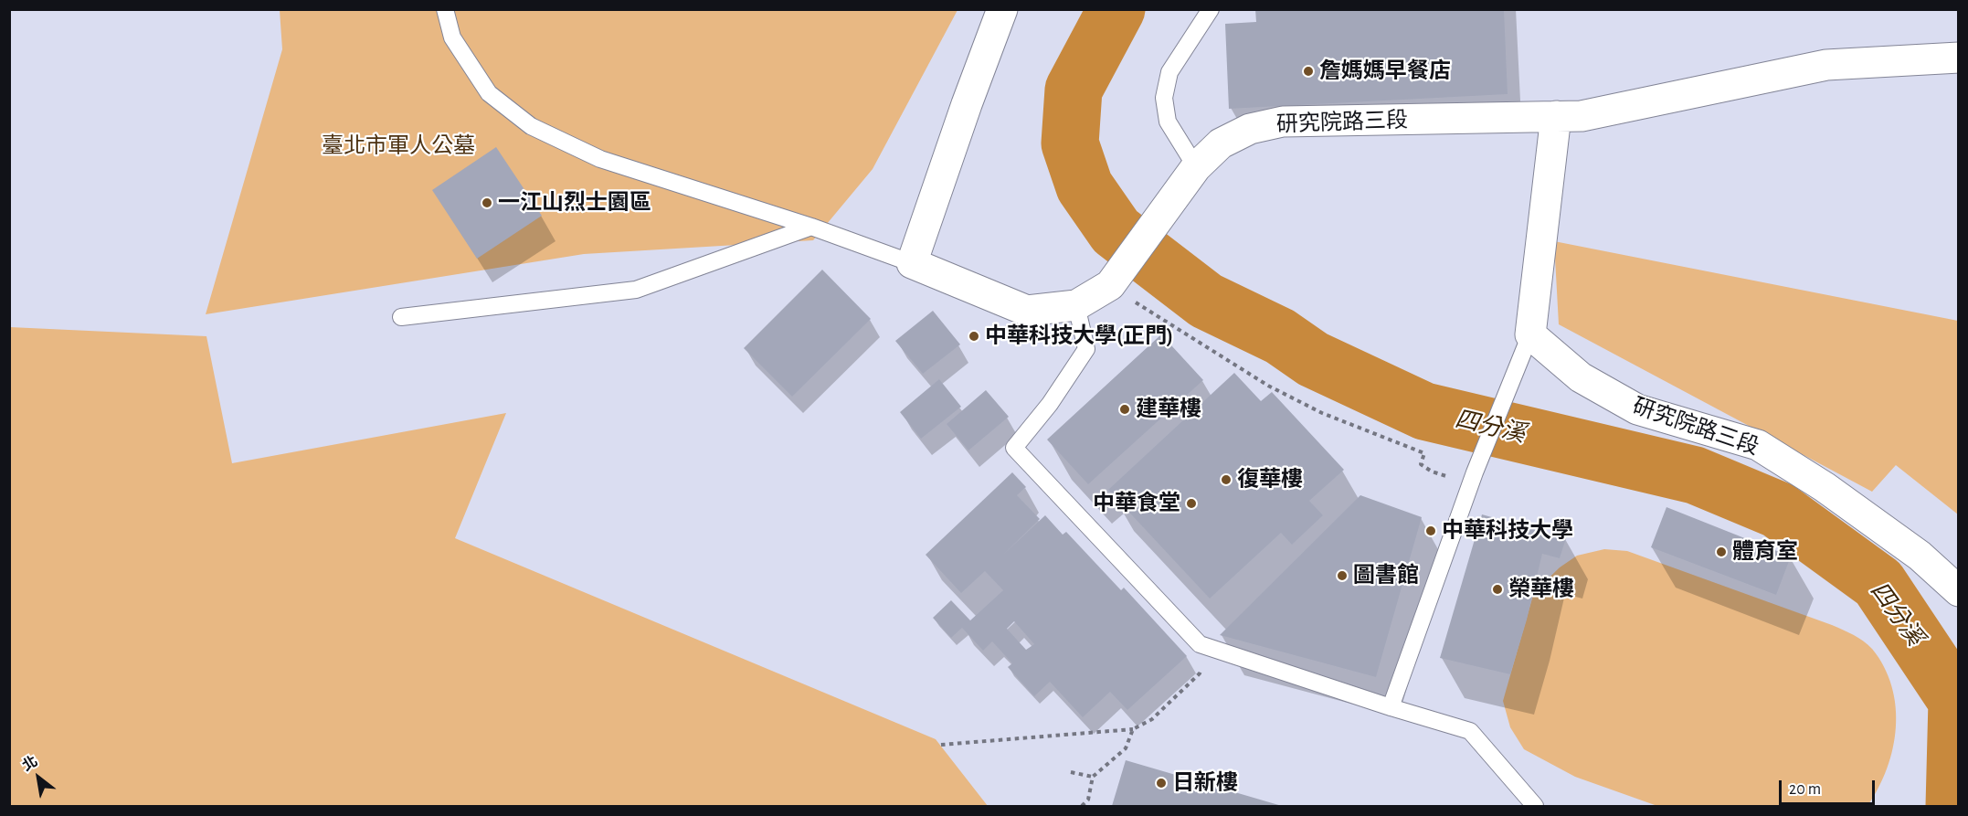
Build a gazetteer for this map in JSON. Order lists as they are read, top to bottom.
{
  "streets": {
    "street": ["研究院路三段"]
  },
  "water": ["四分溪"],
  "parks": ["臺北市軍人公墓"],
  "places": [
    "詹媽媽早餐店",
    "一江山烈士園區",
    "中華科技大學(正門)",
    "建華樓",
    "復華樓",
    "中華食堂",
    "中華科技大學",
    "體育室",
    "圖書館",
    "榮華樓",
    "日新樓"
  ],
  "scale_bar": "20 m",
  "north": "top left"
}
